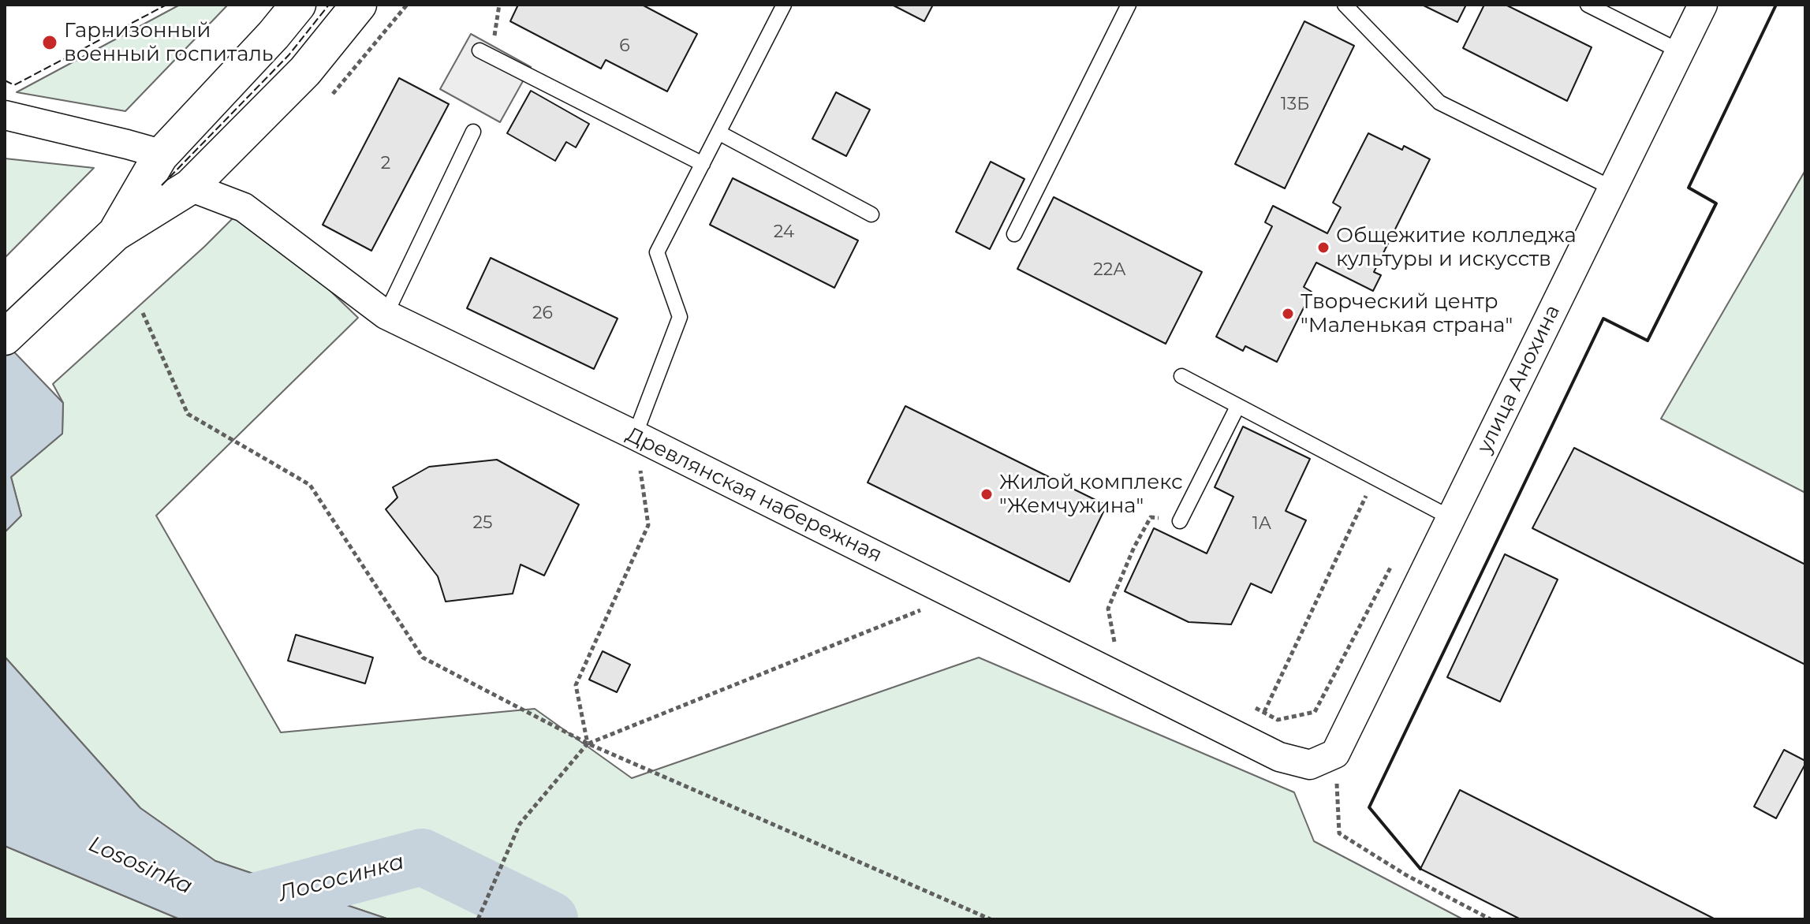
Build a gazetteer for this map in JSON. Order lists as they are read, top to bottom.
{
  "streets": {
    "street": ["улица Анохина", "Древлянская набережная"]
  },
  "crossings": [
    ["улица Анохина", "Древлянская набережная"]
  ],
  "water": ["Lososinka", "Лососинка"],
  "places": [
    "Гарнизонный военный госпиталь",
    "Общежитие колледжа культуры и искусств",
    "Творческий центр \"Маленькая страна\"",
    "Жилой комплекс \"Жемчужина\""
  ],
  "house_numbers": [
    "6",
    "13Б",
    "2",
    "24",
    "22А",
    "26",
    "25",
    "1А"
  ]
}
